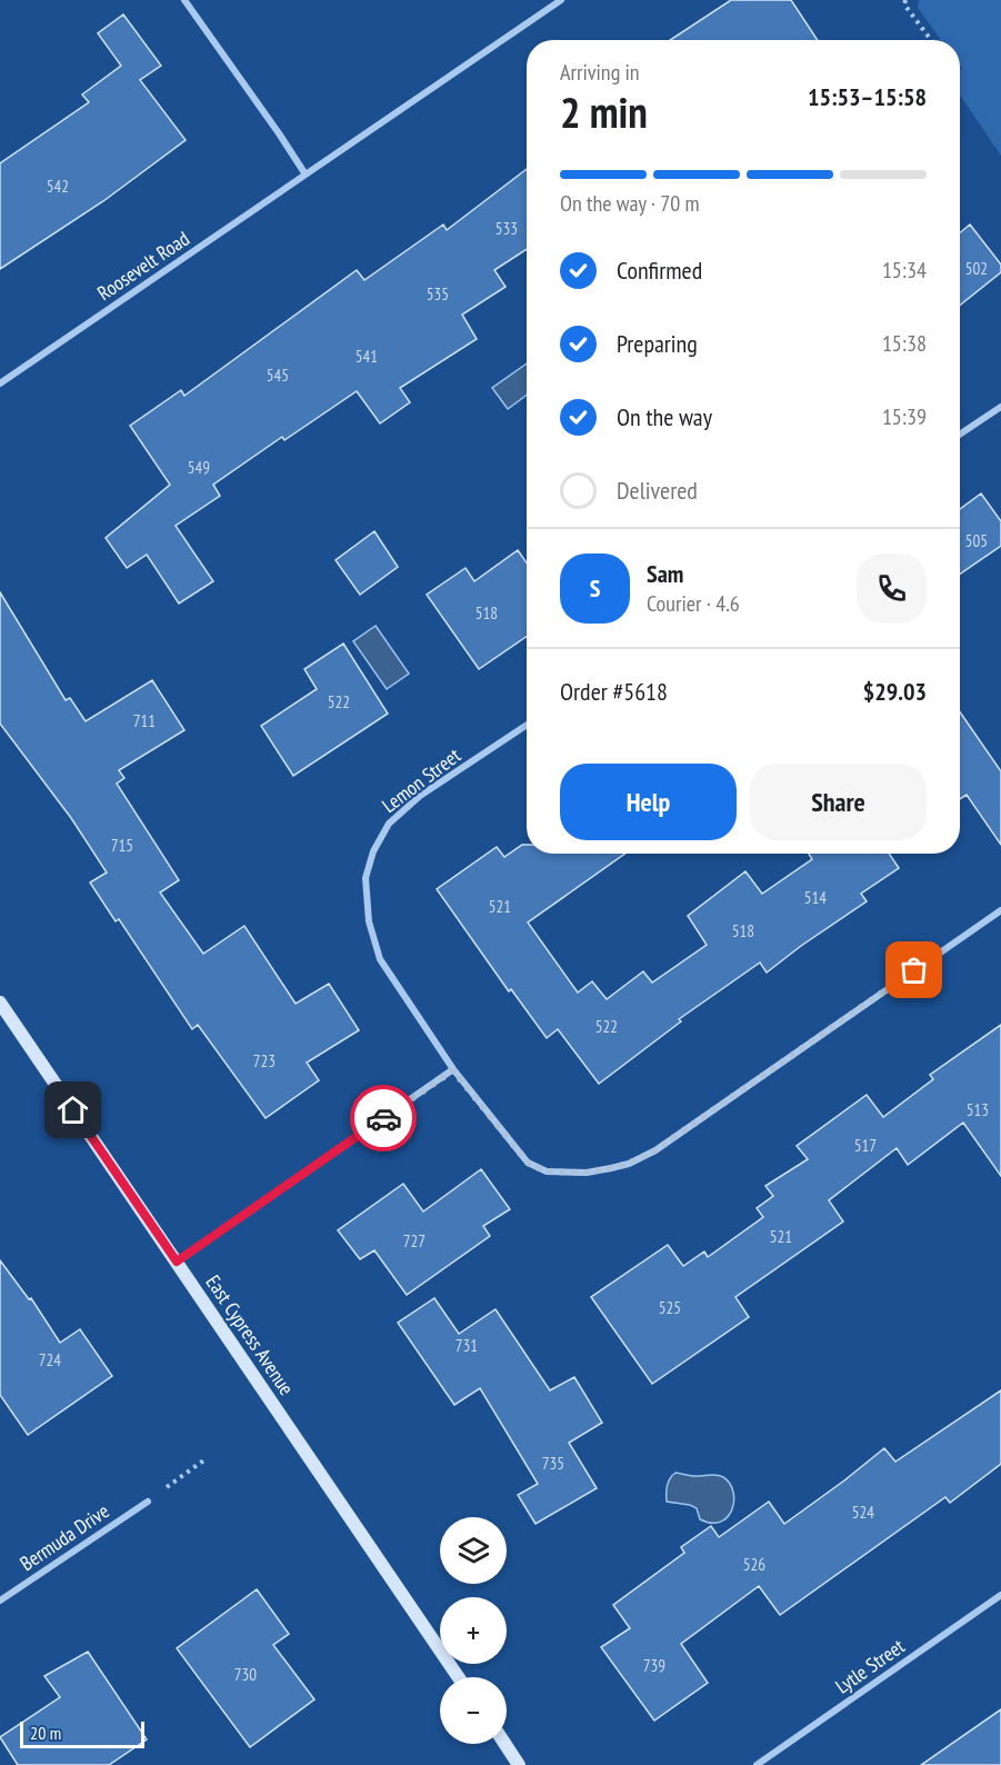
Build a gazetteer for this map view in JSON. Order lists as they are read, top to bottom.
{
  "streets": {
    "main road": ["East Cypress Avenue"],
    "street": [
      "Roosevelt Road",
      "Lemon Street",
      "Bermuda Drive",
      "Lytle Street"
    ]
  },
  "house_numbers": [
    "542",
    "533",
    "502",
    "535",
    "541",
    "545",
    "549",
    "505",
    "518",
    "522",
    "711",
    "715",
    "514",
    "521",
    "518",
    "522",
    "723",
    "513",
    "517",
    "521",
    "727",
    "525",
    "731",
    "724",
    "735",
    "524",
    "526",
    "739",
    "730"
  ],
  "scale_bar": "20 m",
  "page": {
    "heading": ["2 min", "Arriving in", "15:53–15:58"],
    "panel": [
      "Sam",
      "Courier · 4.6",
      "Order #5618",
      "$29.03"
    ],
    "bar": "On the way · 70 m",
    "list": [
      ["Confirmed", "15:34"],
      ["Preparing", "15:38"],
      ["On the way", "15:39"],
      "Delivered"
    ],
    "round": "S",
    "buttons": ["Help", "Share"],
    "map_buttons": ["+", "−"],
    "scale": "20 m"
  }
}
